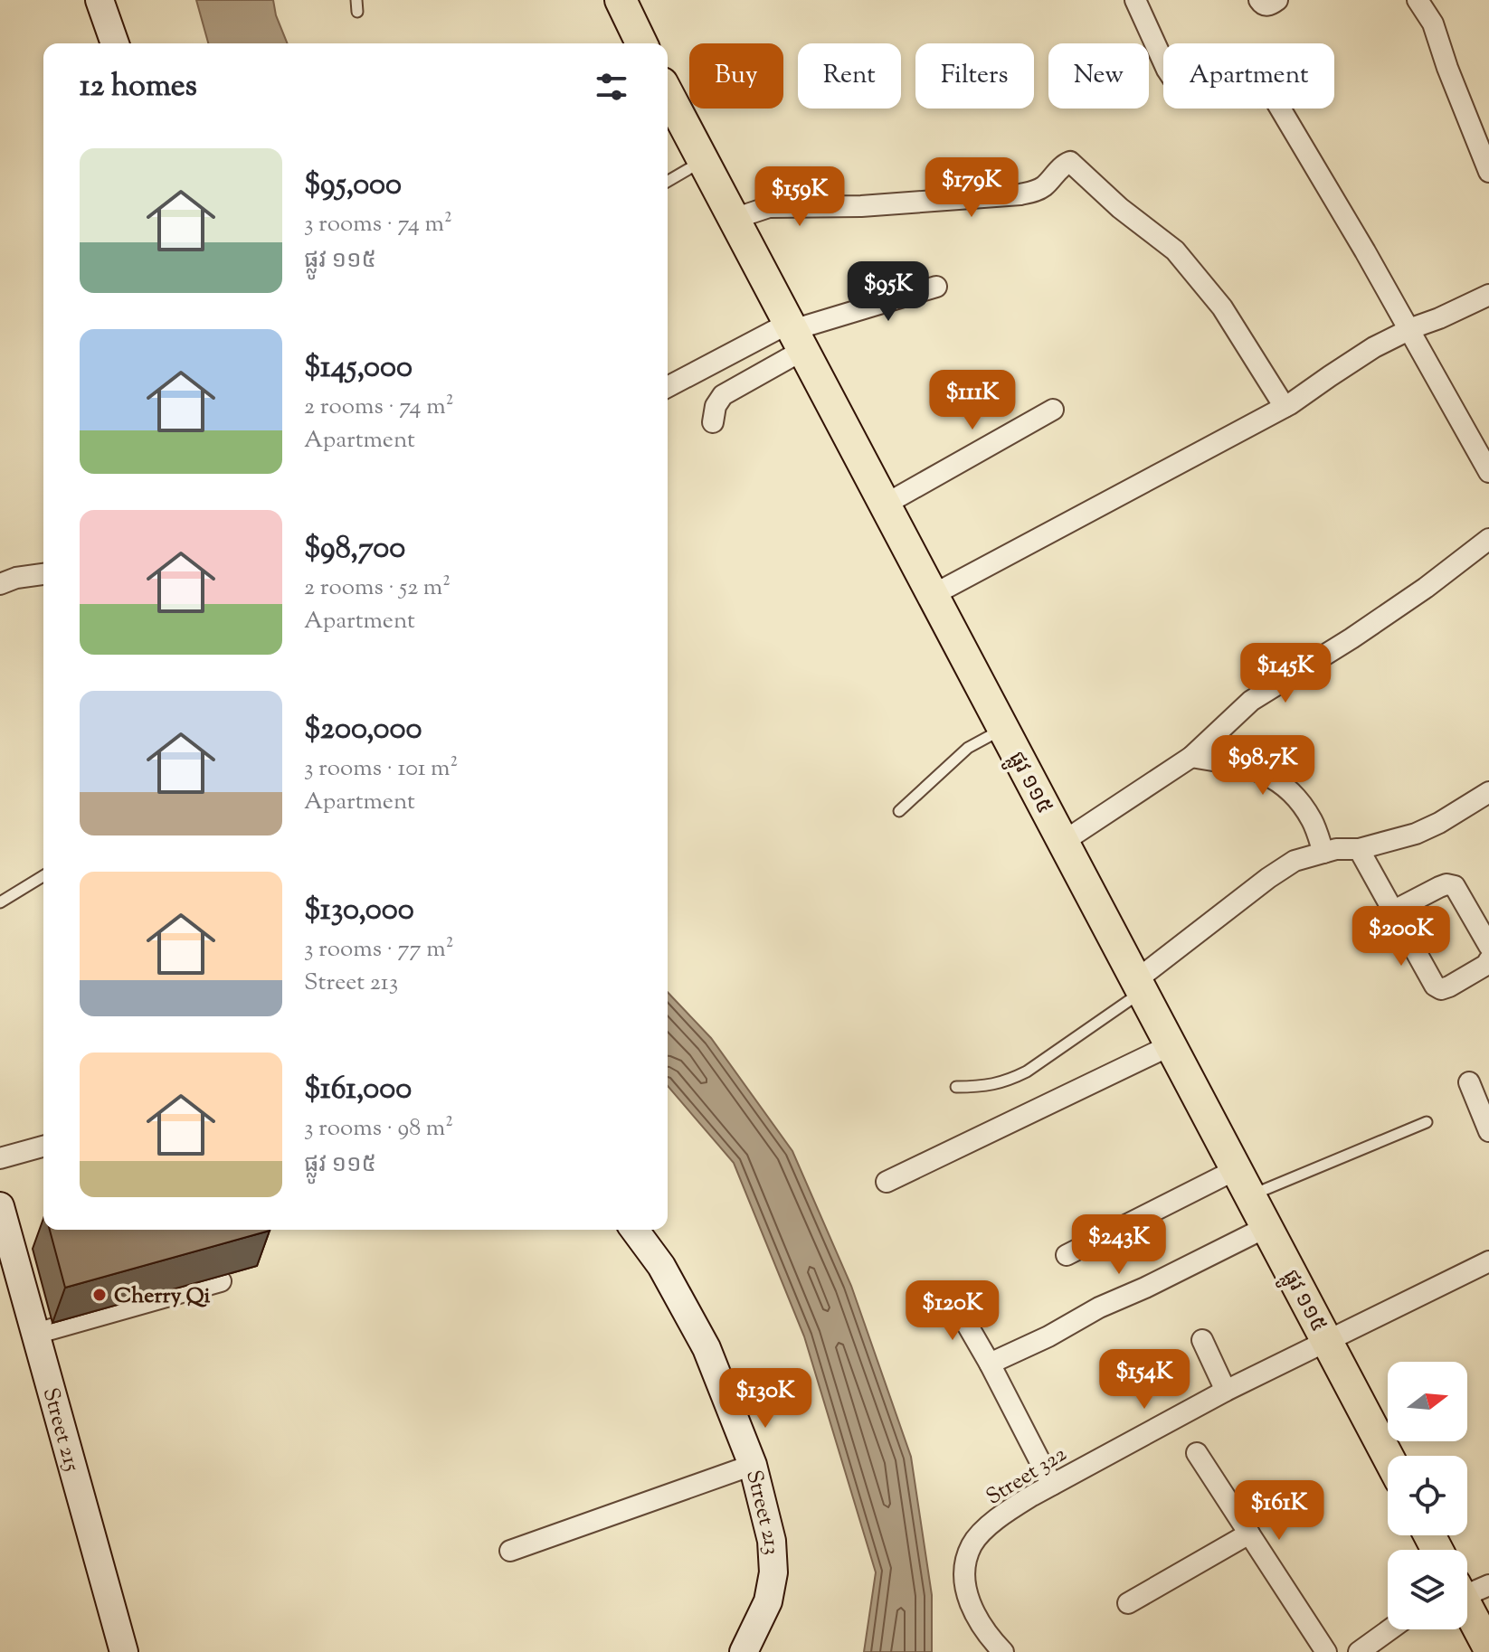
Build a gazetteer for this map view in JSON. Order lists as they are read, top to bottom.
{
  "streets": {
    "main road": ["ផ្លូវ ១១៥"],
    "street": ["Street 215", "Street 322", "Street 213"]
  },
  "crossings": [
    ["ផ្លូវ ១១៥", "Street 322"]
  ],
  "places": ["Cherry Qi"],
  "north": "right",
  "page": {
    "chip": [
      "Buy",
      "Rent",
      "Filters",
      "New",
      "Apartment"
    ],
    "heading": "12 homes",
    "list": [
      {
        "name": "$95,000",
        "note": "3 rooms · 74 m² · ផ្លូវ ១១៥"
      },
      {
        "name": "$145,000",
        "note": "2 rooms · 74 m² · Apartment"
      },
      {
        "name": "$98,700",
        "note": "2 rooms · 52 m² · Apartment"
      },
      {
        "name": "$200,000",
        "note": "3 rooms · 101 m² · Apartment"
      },
      {
        "name": "$130,000",
        "note": "3 rooms · 77 m² · Street 213"
      },
      {
        "name": "$161,000",
        "note": "3 rooms · 98 m² · ផ្លូវ ១១៥"
      }
    ],
    "price": [
      "$179K",
      "$159K",
      "$95K",
      "$111K",
      "$145K",
      "$98.7K",
      "$200K",
      "$243K",
      "$120K",
      "$154K",
      "$130K",
      "$161K"
    ]
  }
}
